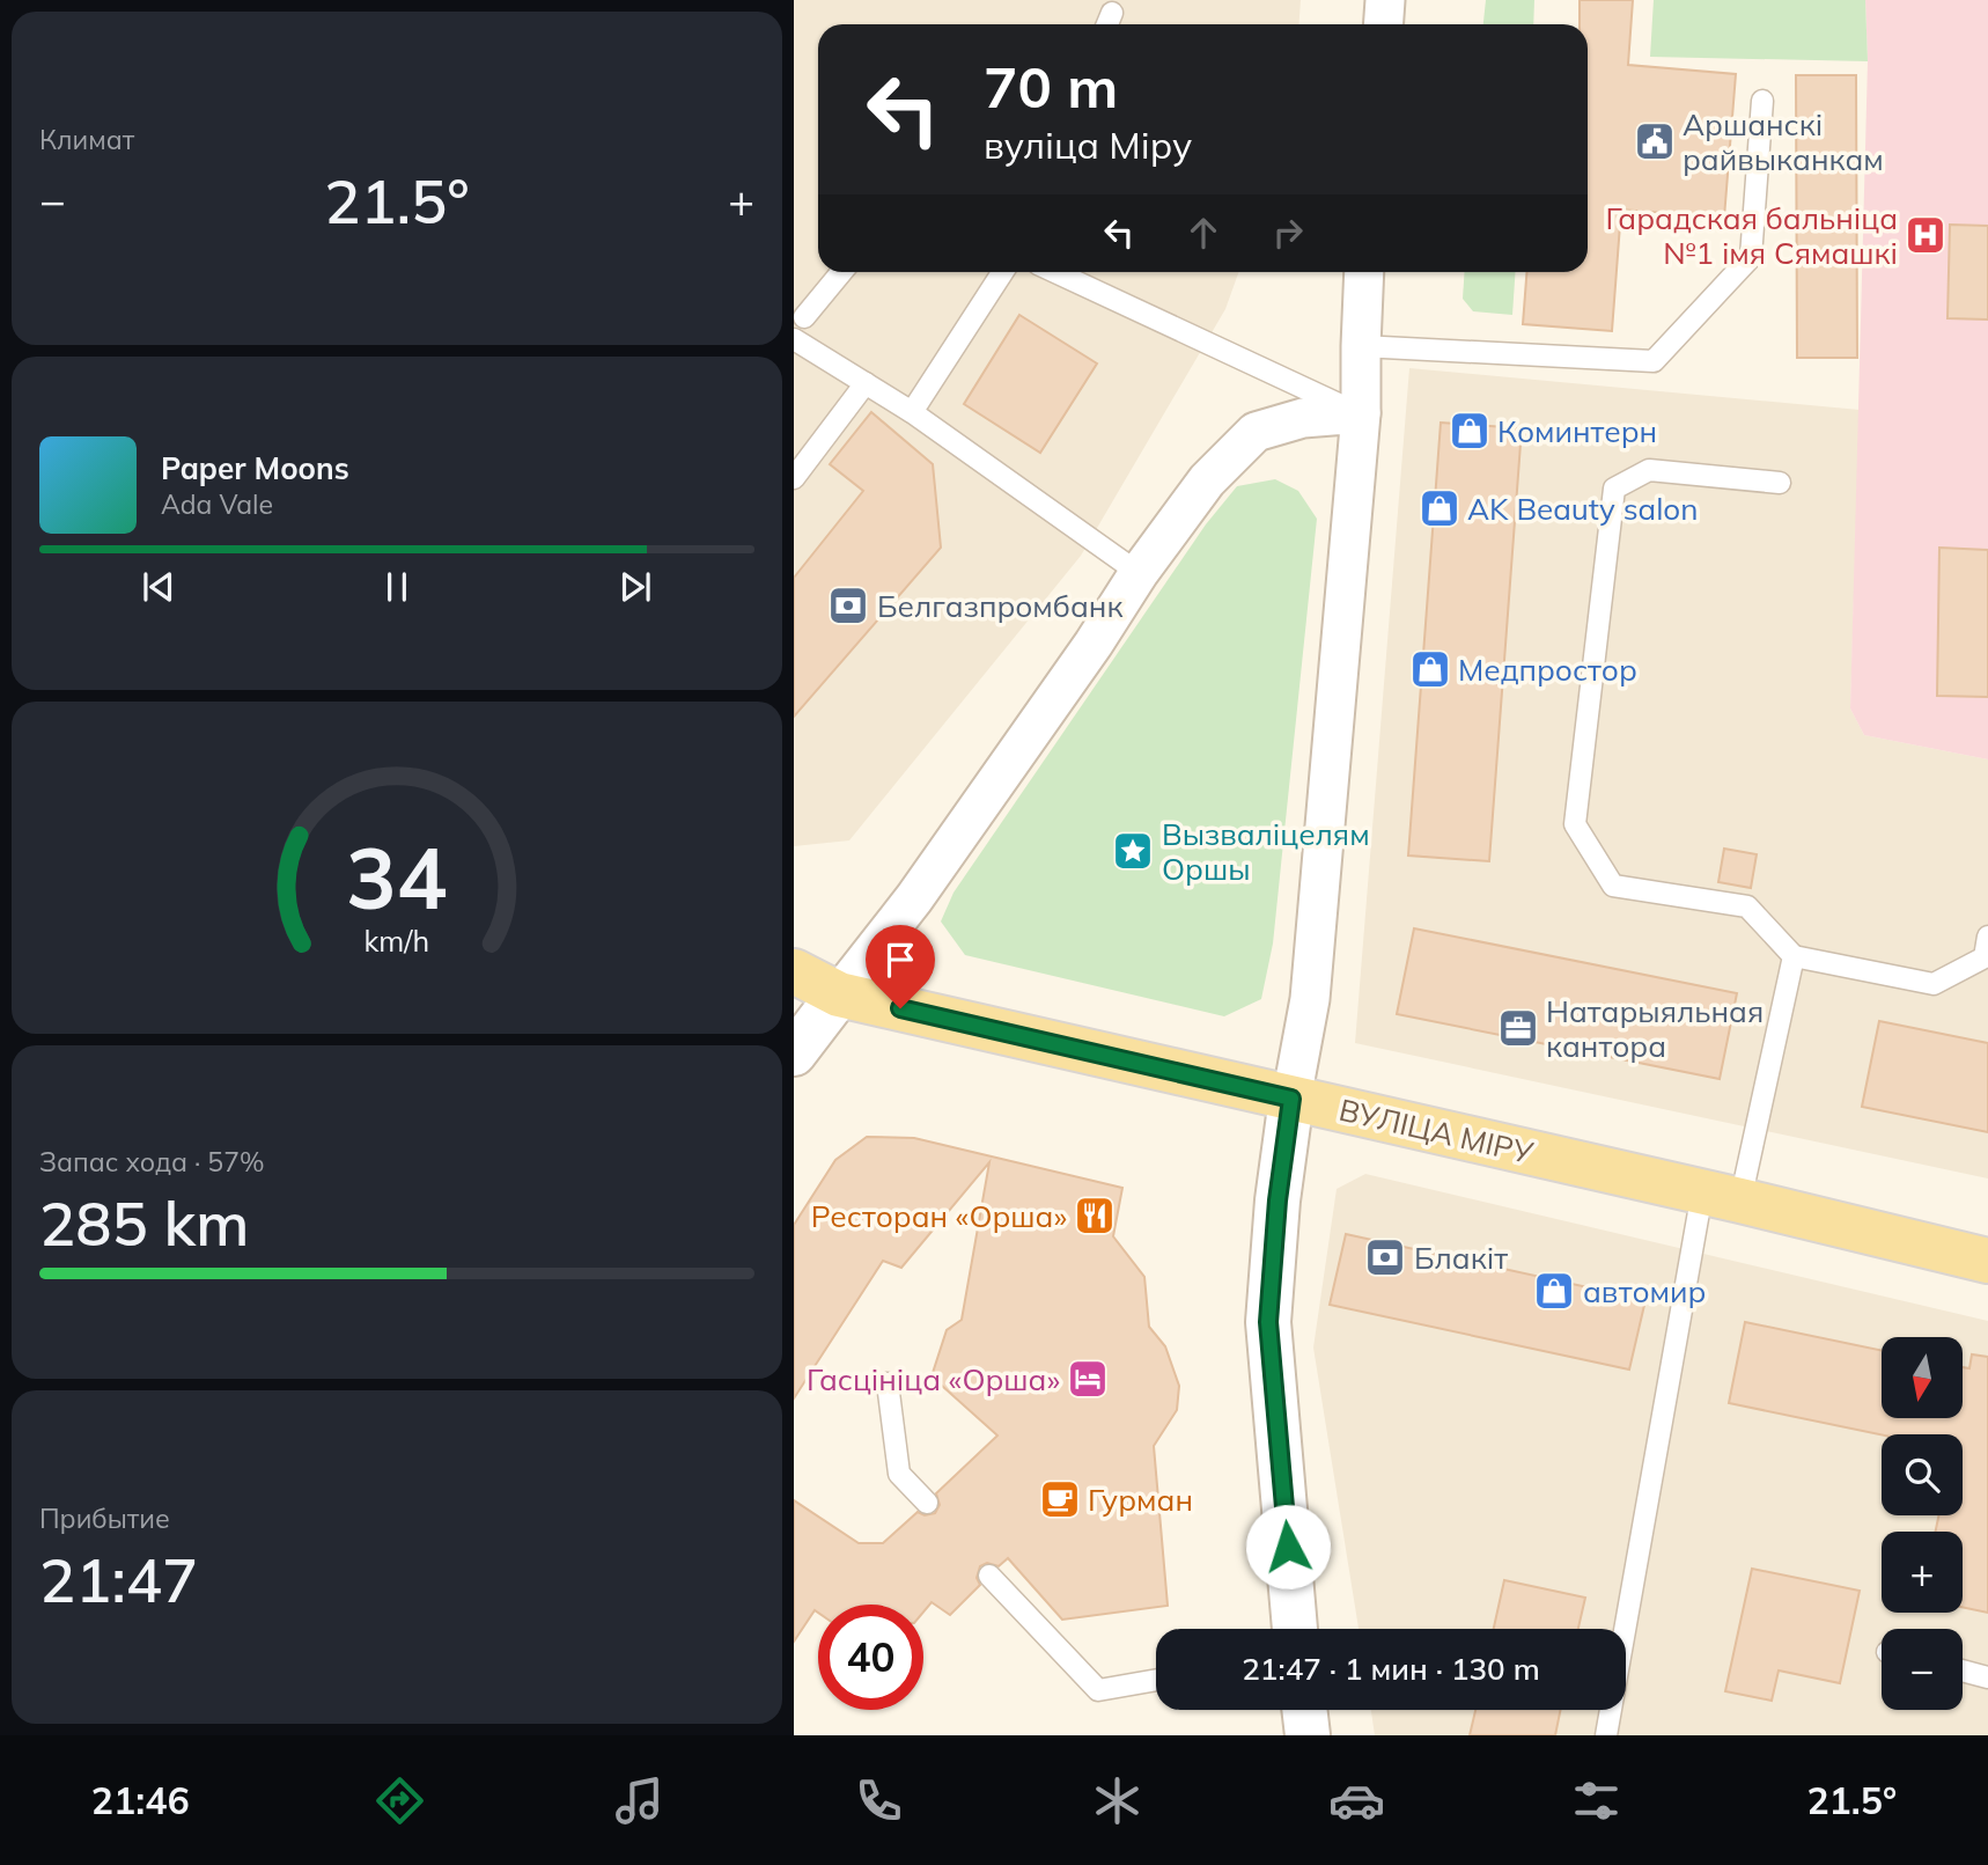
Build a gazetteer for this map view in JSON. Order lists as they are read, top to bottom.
{
  "streets": {
    "main road": ["ВУЛІЦА МІРУ"]
  },
  "places": {
    "public building": ["Аршанскі райвыканкам"],
    "hospital": ["Гарадская бальніца №1 імя Сямашкі"],
    "shop": [
      "Коминтерн",
      "AK Beauty salon",
      "Медпростор",
      "автомир"
    ],
    "bank": ["Белгазпромбанк", "Блакіт"],
    "place": ["Вызваліцелям Оршы"],
    "office": ["Натарыяльная кантора"],
    "restaurant": ["Ресторан «Орша»"],
    "hotel": ["Гасцініца «Орша»"],
    "cafe": ["Гурман"]
  },
  "north": "bottom",
  "page": {
    "tile": [
      "Климат",
      ["Запас хода · 57%", "285 km"],
      ["Прибытие", "21:47"]
    ],
    "turn": ["70 m", "вуліца Міру"],
    "heat": ["−", "21.5°", "+"],
    "song": ["Paper Moons", "Ada Vale"],
    "map_buttons": ["+", "−"],
    "limit": "40",
    "trip": "21:47 · 1 мин · 130 m",
    "tabs": ["21:46", "21.5°"],
    "gauge": ["34", "km/h"]
  }
}
